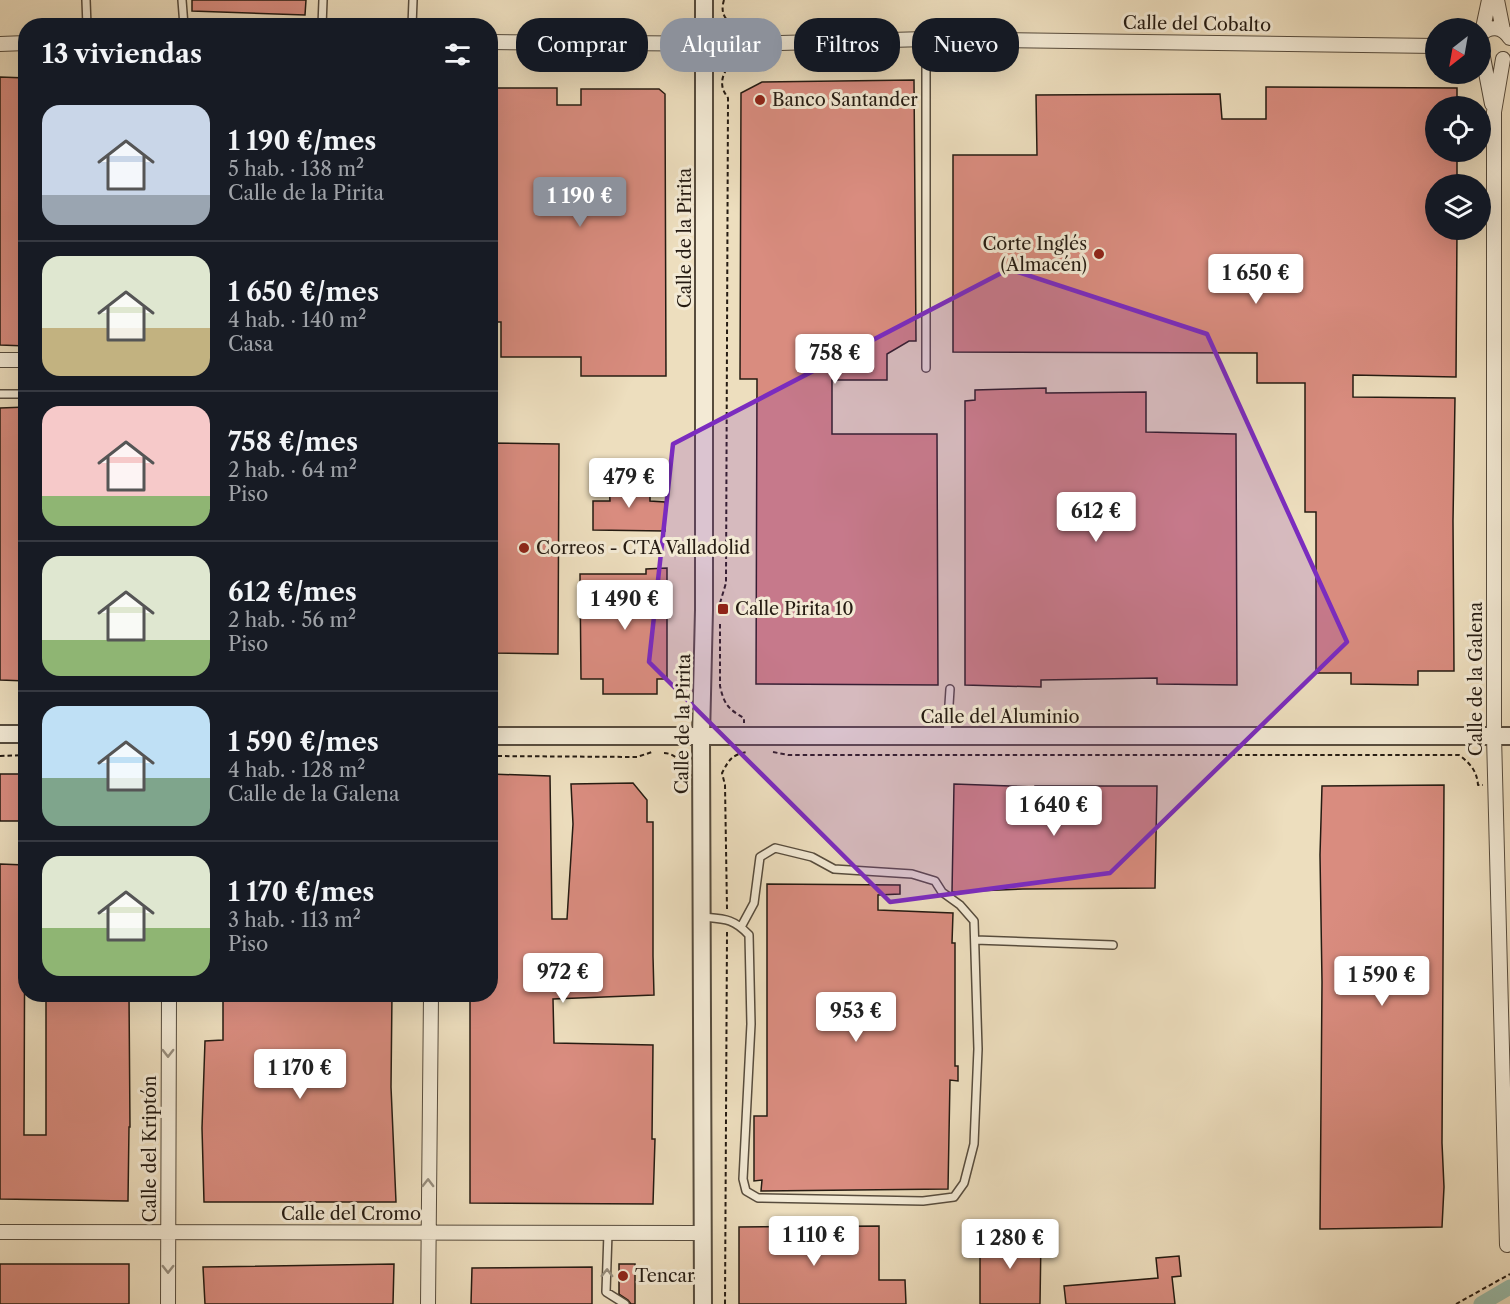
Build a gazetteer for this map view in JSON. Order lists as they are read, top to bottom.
{
  "streets": {
    "street": [
      "Calle del Cobalto",
      "Calle de la Pirita",
      "Calle de la Galena",
      "Calle del Aluminio",
      "Calle del Kriptón",
      "Calle del Cromo"
    ]
  },
  "crossings": [
    ["Calle de la Pirita", "Calle del Aluminio"],
    ["Calle de la Pirita", "Calle del Cromo"],
    ["Calle de la Galena", "Calle del Aluminio"],
    ["Calle del Kriptón", "Calle del Cromo"]
  ],
  "one_way": ["Calle del Kriptón"],
  "places": {
    "other": [
      "Banco Santander",
      "Corte Inglés (Almacén)",
      "Correos - CTA Valladolid",
      "Tencar"
    ],
    "transit": ["Calle Pirita 10"]
  },
  "north": "bottom left",
  "page": {
    "chip": [
      "Comprar",
      "Alquilar",
      "Filtros",
      "Nuevo"
    ],
    "heading": "13 viviendas",
    "list": [
      {
        "name": "1 190 €/mes",
        "note": "5 hab. · 138 m² · Calle de la Pirita"
      },
      {
        "name": "1 650 €/mes",
        "note": "4 hab. · 140 m² · Casa"
      },
      {
        "name": "758 €/mes",
        "note": "2 hab. · 64 m² · Piso"
      },
      {
        "name": "612 €/mes",
        "note": "2 hab. · 56 m² · Piso"
      },
      {
        "name": "1 590 €/mes",
        "note": "4 hab. · 128 m² · Calle de la Galena"
      },
      {
        "name": "1 170 €/mes",
        "note": "3 hab. · 113 m² · Piso"
      }
    ],
    "price": [
      "1 190 €",
      "1 650 €",
      "758 €",
      "479 €",
      "612 €",
      "1 490 €",
      "1 640 €",
      "972 €",
      "1 590 €",
      "953 €",
      "1 170 €",
      "1 110 €",
      "1 280 €"
    ]
  }
}
